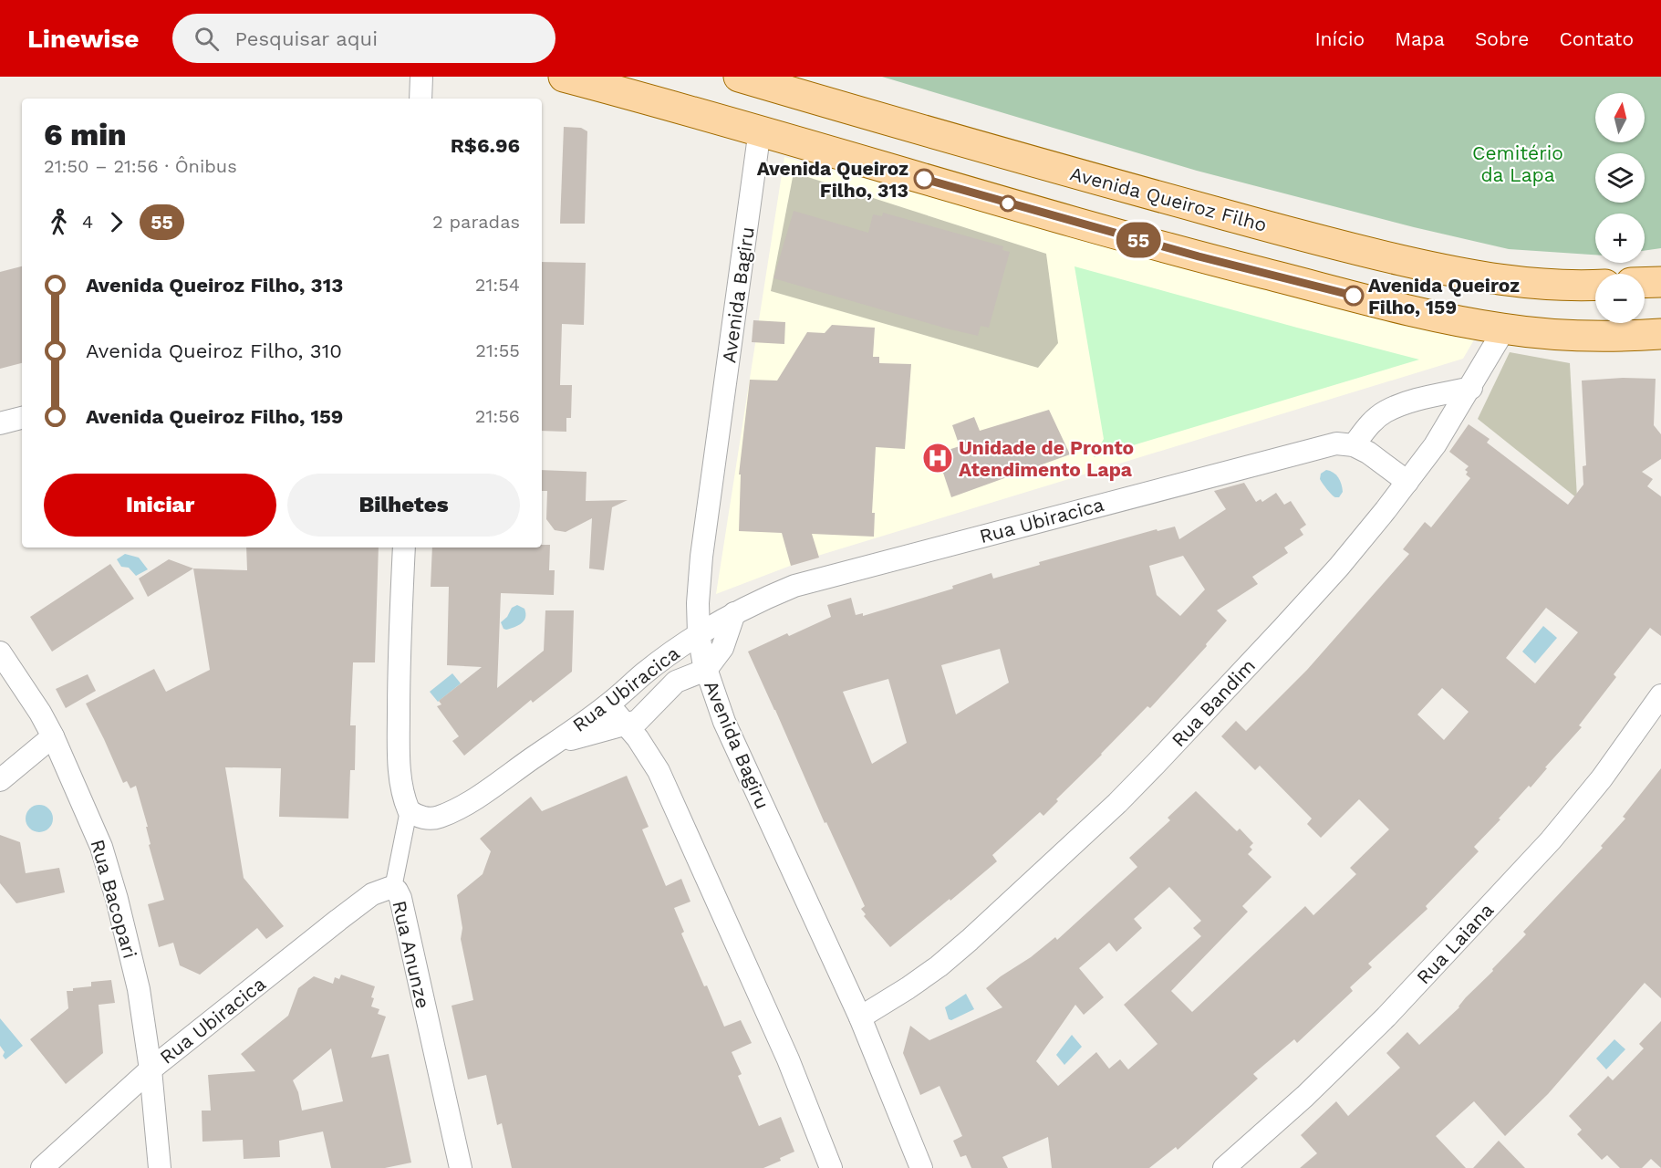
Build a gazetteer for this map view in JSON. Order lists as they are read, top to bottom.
{
  "streets": {
    "main road": ["Avenida Queiroz Filho"],
    "street": [
      "Avenida Bagiru",
      "Rua Ubiracica",
      "Rua Bandim",
      "Rua Bacopari",
      "Rua Laiana",
      "Rua Anunze"
    ]
  },
  "crossings": [
    ["Avenida Bagiru", "Rua Ubiracica"],
    ["Avenida Bagiru", "Rua Bandim"],
    ["Rua Ubiracica", "Rua Bacopari"],
    ["Rua Ubiracica", "Rua Anunze"]
  ],
  "parks": ["Cemitério da Lapa"],
  "places": {
    "other": ["Avenida Queiroz Filho, 313", "Avenida Queiroz Filho, 159"],
    "hospital": ["Unidade de Pronto Atendimento Lapa"]
  },
  "lines": ["bus line 55"],
  "north": "top",
  "page": {
    "header": "Linewise",
    "search": "Pesquisar aqui",
    "nav": [
      "Início",
      "Mapa",
      "Sobre",
      "Contato"
    ],
    "on_map": "55",
    "map_buttons": ["+", "−"],
    "heading": ["6 min", "21:50 – 21:56 · Ônibus", "R$6.96"],
    "legs": ["4", "55", "2 paradas"],
    "list": [
      {
        "name": "Avenida Queiroz Filho, 313",
        "value": "21:54"
      },
      {
        "name": "Avenida Queiroz Filho, 310",
        "value": "21:55"
      },
      {
        "name": "Avenida Queiroz Filho, 159",
        "value": "21:56"
      }
    ],
    "buttons": ["Iniciar", "Bilhetes"]
  }
}
